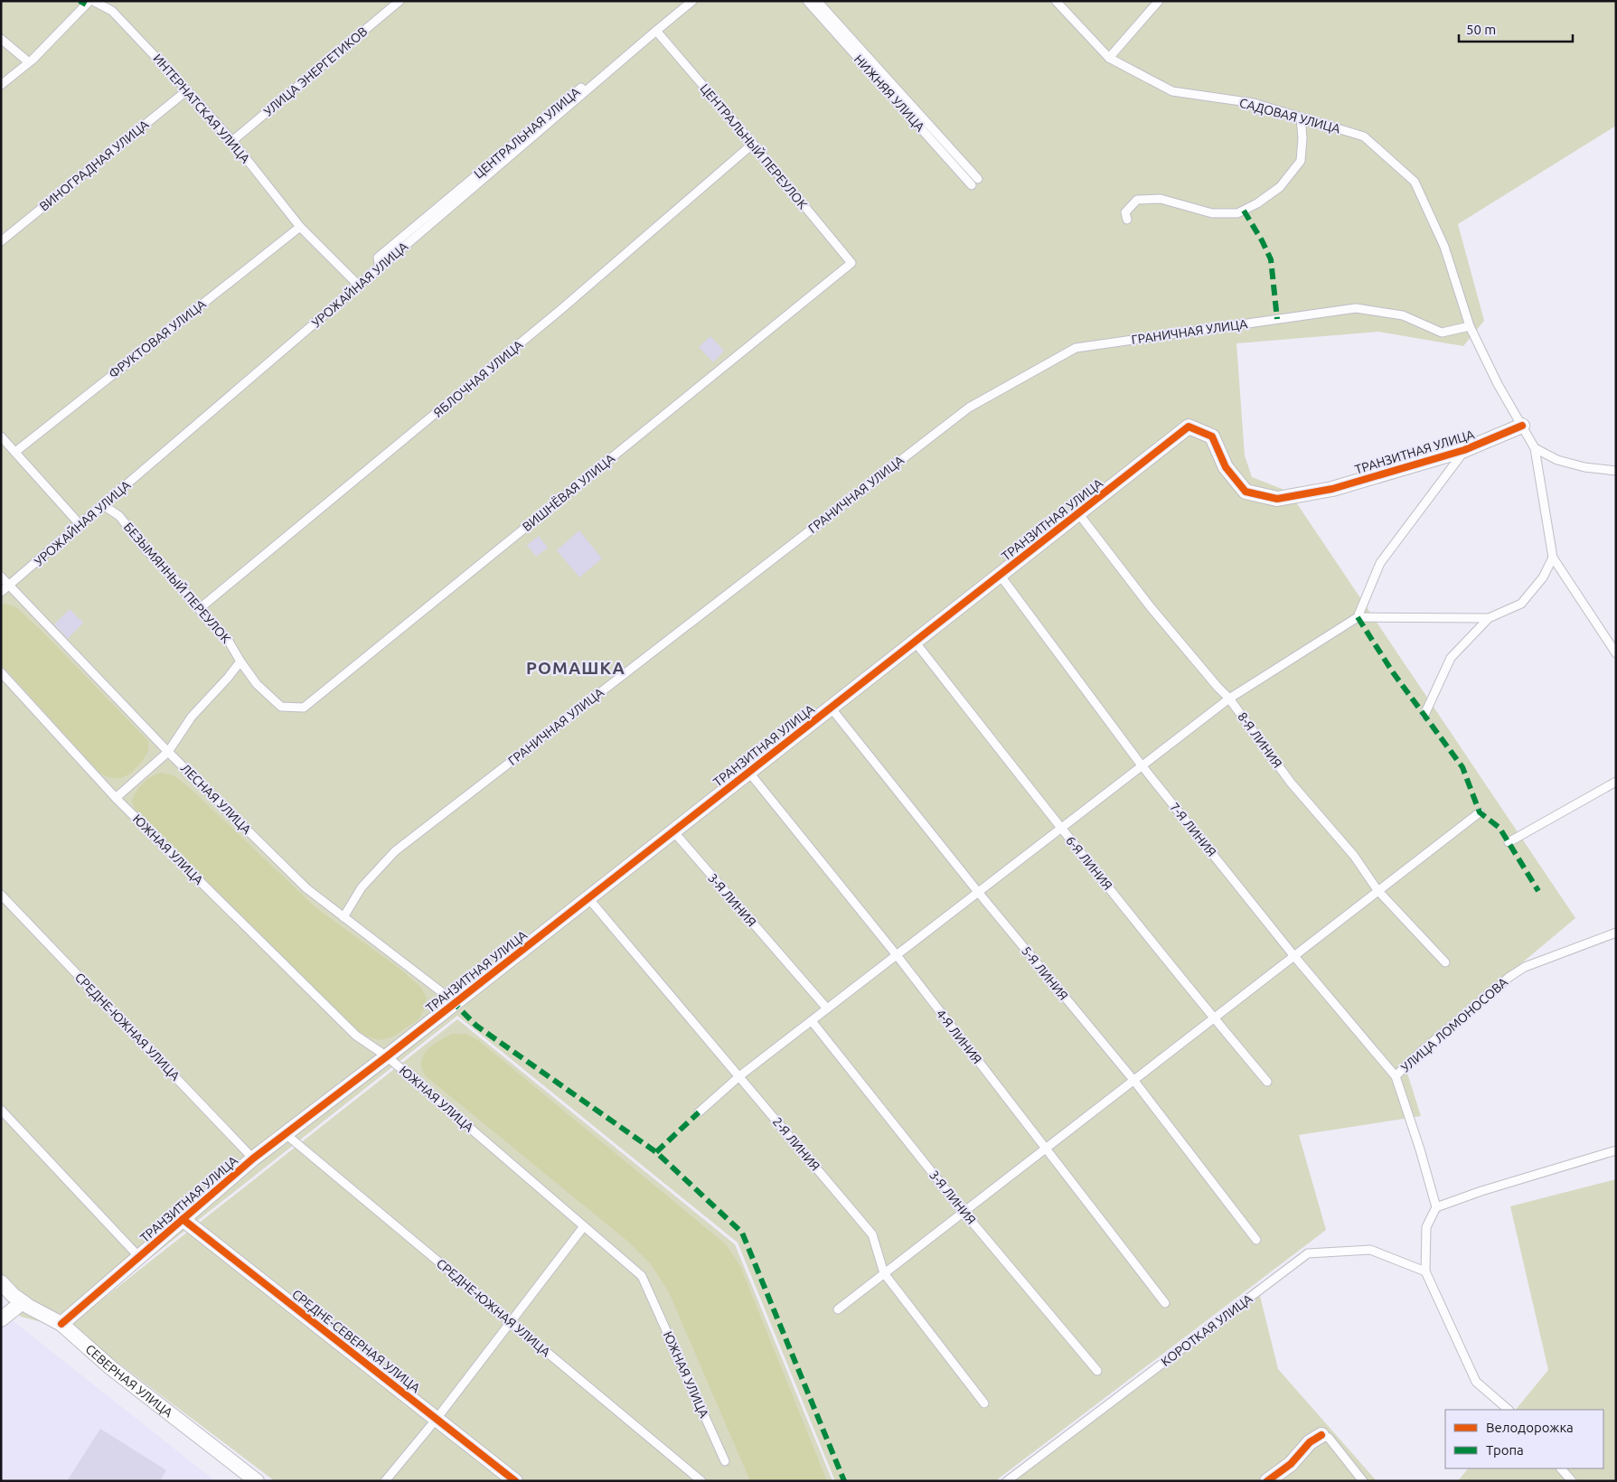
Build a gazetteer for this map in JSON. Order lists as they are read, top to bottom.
{
  "streets": {
    "street": ["ТРАНЗИТНАЯ УЛИЦА", "СРЕДНЕ-СЕВЕРНАЯ УЛИЦА", "СЕВЕРНАЯ УЛИЦА"],
    "lane": [
      "УЛИЦА ЭНЕРГЕТИКОВ",
      "НИЖНЯЯ УЛИЦА",
      "ИНТЕРНАТСКАЯ УЛИЦА",
      "САДОВАЯ УЛИЦА",
      "ЦЕНТРАЛЬНАЯ УЛИЦА",
      "ЦЕНТРАЛЬНЫЙ ПЕРЕУЛОК",
      "ВИНОГРАДНАЯ УЛИЦА",
      "УРОЖАЙНАЯ УЛИЦА",
      "ГРАНИЧНАЯ УЛИЦА",
      "ФРУКТОВАЯ УЛИЦА",
      "ЯБЛОЧНАЯ УЛИЦА",
      "ВИШНЁВАЯ УЛИЦА",
      "БЕЗЫМЯННЫЙ ПЕРЕУЛОК",
      "8-Я ЛИНИЯ",
      "ЛЕСНАЯ УЛИЦА",
      "7-Я ЛИНИЯ",
      "ЮЖНАЯ УЛИЦА",
      "6-Я ЛИНИЯ",
      "3-Я ЛИНИЯ",
      "5-Я ЛИНИЯ",
      "УЛИЦА ЛОМОНОСОВА",
      "СРЕДНЕ-ЮЖНАЯ УЛИЦА",
      "4-Я ЛИНИЯ",
      "2-Я ЛИНИЯ",
      "КОРОТКАЯ УЛИЦА"
    ]
  },
  "crossings": [
    ["УЛИЦА ЭНЕРГЕТИКОВ", "ИНТЕРНАТСКАЯ УЛИЦА"],
    ["ИНТЕРНАТСКАЯ УЛИЦА", "ВИНОГРАДНАЯ УЛИЦА"],
    ["ИНТЕРНАТСКАЯ УЛИЦА", "УРОЖАЙНАЯ УЛИЦА"],
    ["ИНТЕРНАТСКАЯ УЛИЦА", "ФРУКТОВАЯ УЛИЦА"],
    ["САДОВАЯ УЛИЦА", "ГРАНИЧНАЯ УЛИЦА"],
    ["ЦЕНТРАЛЬНАЯ УЛИЦА", "УРОЖАЙНАЯ УЛИЦА"],
    ["ЦЕНТРАЛЬНЫЙ ПЕРЕУЛОК", "УРОЖАЙНАЯ УЛИЦА"],
    ["ЦЕНТРАЛЬНЫЙ ПЕРЕУЛОК", "ЯБЛОЧНАЯ УЛИЦА"],
    ["ЦЕНТРАЛЬНЫЙ ПЕРЕУЛОК", "ВИШНЁВАЯ УЛИЦА"],
    ["УРОЖАЙНАЯ УЛИЦА", "БЕЗЫМЯННЫЙ ПЕРЕУЛОК"],
    ["УРОЖАЙНАЯ УЛИЦА", "ЛЕСНАЯ УЛИЦА"],
    ["ГРАНИЧНАЯ УЛИЦА", "ЛЕСНАЯ УЛИЦА"],
    ["ЯБЛОЧНАЯ УЛИЦА", "БЕЗЫМЯННЫЙ ПЕРЕУЛОК"],
    ["ТРАНЗИТНАЯ УЛИЦА", "8-Я ЛИНИЯ"],
    ["ТРАНЗИТНАЯ УЛИЦА", "7-Я ЛИНИЯ"],
    ["ТРАНЗИТНАЯ УЛИЦА", "ЮЖНАЯ УЛИЦА"],
    ["ТРАНЗИТНАЯ УЛИЦА", "6-Я ЛИНИЯ"],
    ["ТРАНЗИТНАЯ УЛИЦА", "3-Я ЛИНИЯ"],
    ["ТРАНЗИТНАЯ УЛИЦА", "5-Я ЛИНИЯ"],
    ["ТРАНЗИТНАЯ УЛИЦА", "СРЕДНЕ-ЮЖНАЯ УЛИЦА"],
    ["ТРАНЗИТНАЯ УЛИЦА", "4-Я ЛИНИЯ"],
    ["ТРАНЗИТНАЯ УЛИЦА", "2-Я ЛИНИЯ"],
    ["ТРАНЗИТНАЯ УЛИЦА", "СРЕДНЕ-СЕВЕРНАЯ УЛИЦА"],
    ["ТРАНЗИТНАЯ УЛИЦА", "СЕВЕРНАЯ УЛИЦА"],
    ["ВИШНЁВАЯ УЛИЦА", "БЕЗЫМЯННЫЙ ПЕРЕУЛОК"],
    ["7-Я ЛИНИЯ", "УЛИЦА ЛОМОНОСОВА"]
  ],
  "districts": ["РОМАШКА"],
  "legend": ["Велодорожка", "Тропа"],
  "scale_bar": "50 m"
}
